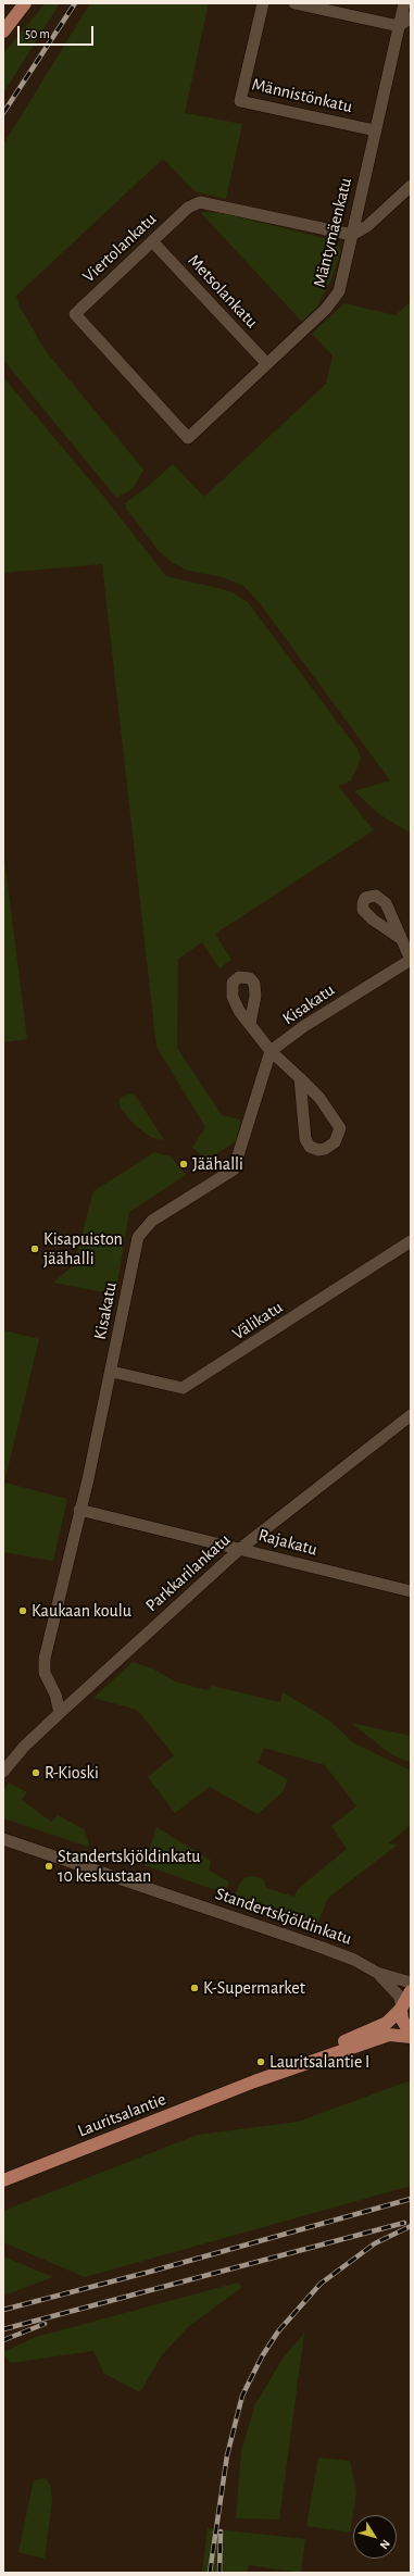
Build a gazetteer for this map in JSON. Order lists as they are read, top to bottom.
{
  "streets": {
    "main road": ["Lauritsalantie"],
    "street": [
      "Männistönkatu",
      "Mäntymäenkatu",
      "Viertolankatu",
      "Metsolankatu",
      "Kisakatu",
      "Välikatu",
      "Rajakatu",
      "Parkkarilankatu",
      "Standertskjöldinkatu"
    ]
  },
  "crossings": [
    ["Männistönkatu", "Mäntymäenkatu"],
    ["Mäntymäenkatu", "Viertolankatu"],
    ["Mäntymäenkatu", "Metsolankatu"],
    ["Viertolankatu", "Metsolankatu"],
    ["Kisakatu", "Välikatu"],
    ["Kisakatu", "Rajakatu"],
    ["Kisakatu", "Parkkarilankatu"],
    ["Rajakatu", "Parkkarilankatu"],
    ["Standertskjöldinkatu", "Lauritsalantie"]
  ],
  "places": [
    "Jäähalli",
    "Kisapuiston jäähalli",
    "Kaukaan koulu",
    "R-Kioski",
    "Standertskjöldinkatu 10 keskustaan",
    "K-Supermarket",
    "Lauritsalantie I"
  ],
  "scale_bar": "50 m",
  "north": "bottom right"
}
